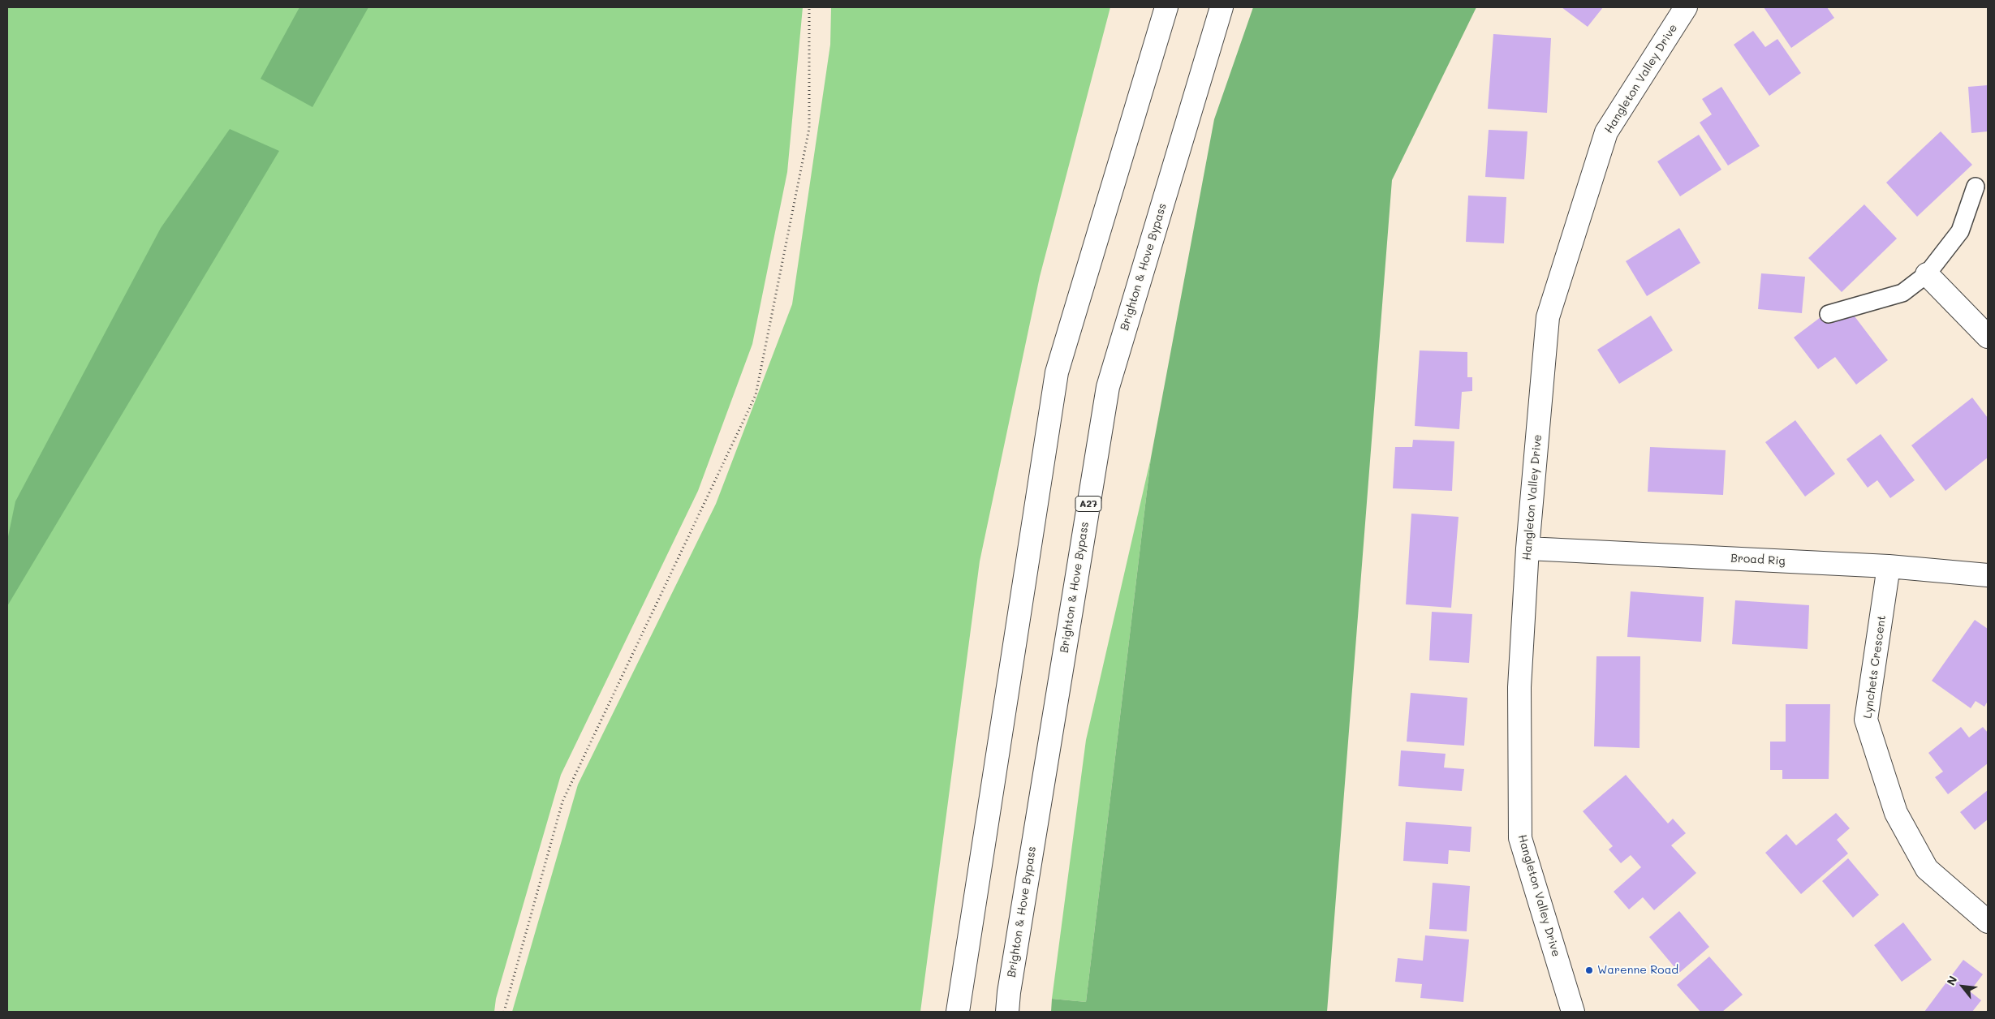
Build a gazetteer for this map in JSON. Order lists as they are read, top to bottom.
{
  "streets": {
    "main road": [
      "Hangleton Valley Drive",
      "Brighton & Hove Bypass",
      "A27",
      "Broad Rig",
      "Lynchets Crescent"
    ]
  },
  "crossings": [
    ["Hangleton Valley Drive", "Broad Rig"],
    ["Broad Rig", "Lynchets Crescent"]
  ],
  "places": ["Warenne Road"],
  "north": "top left"
}
